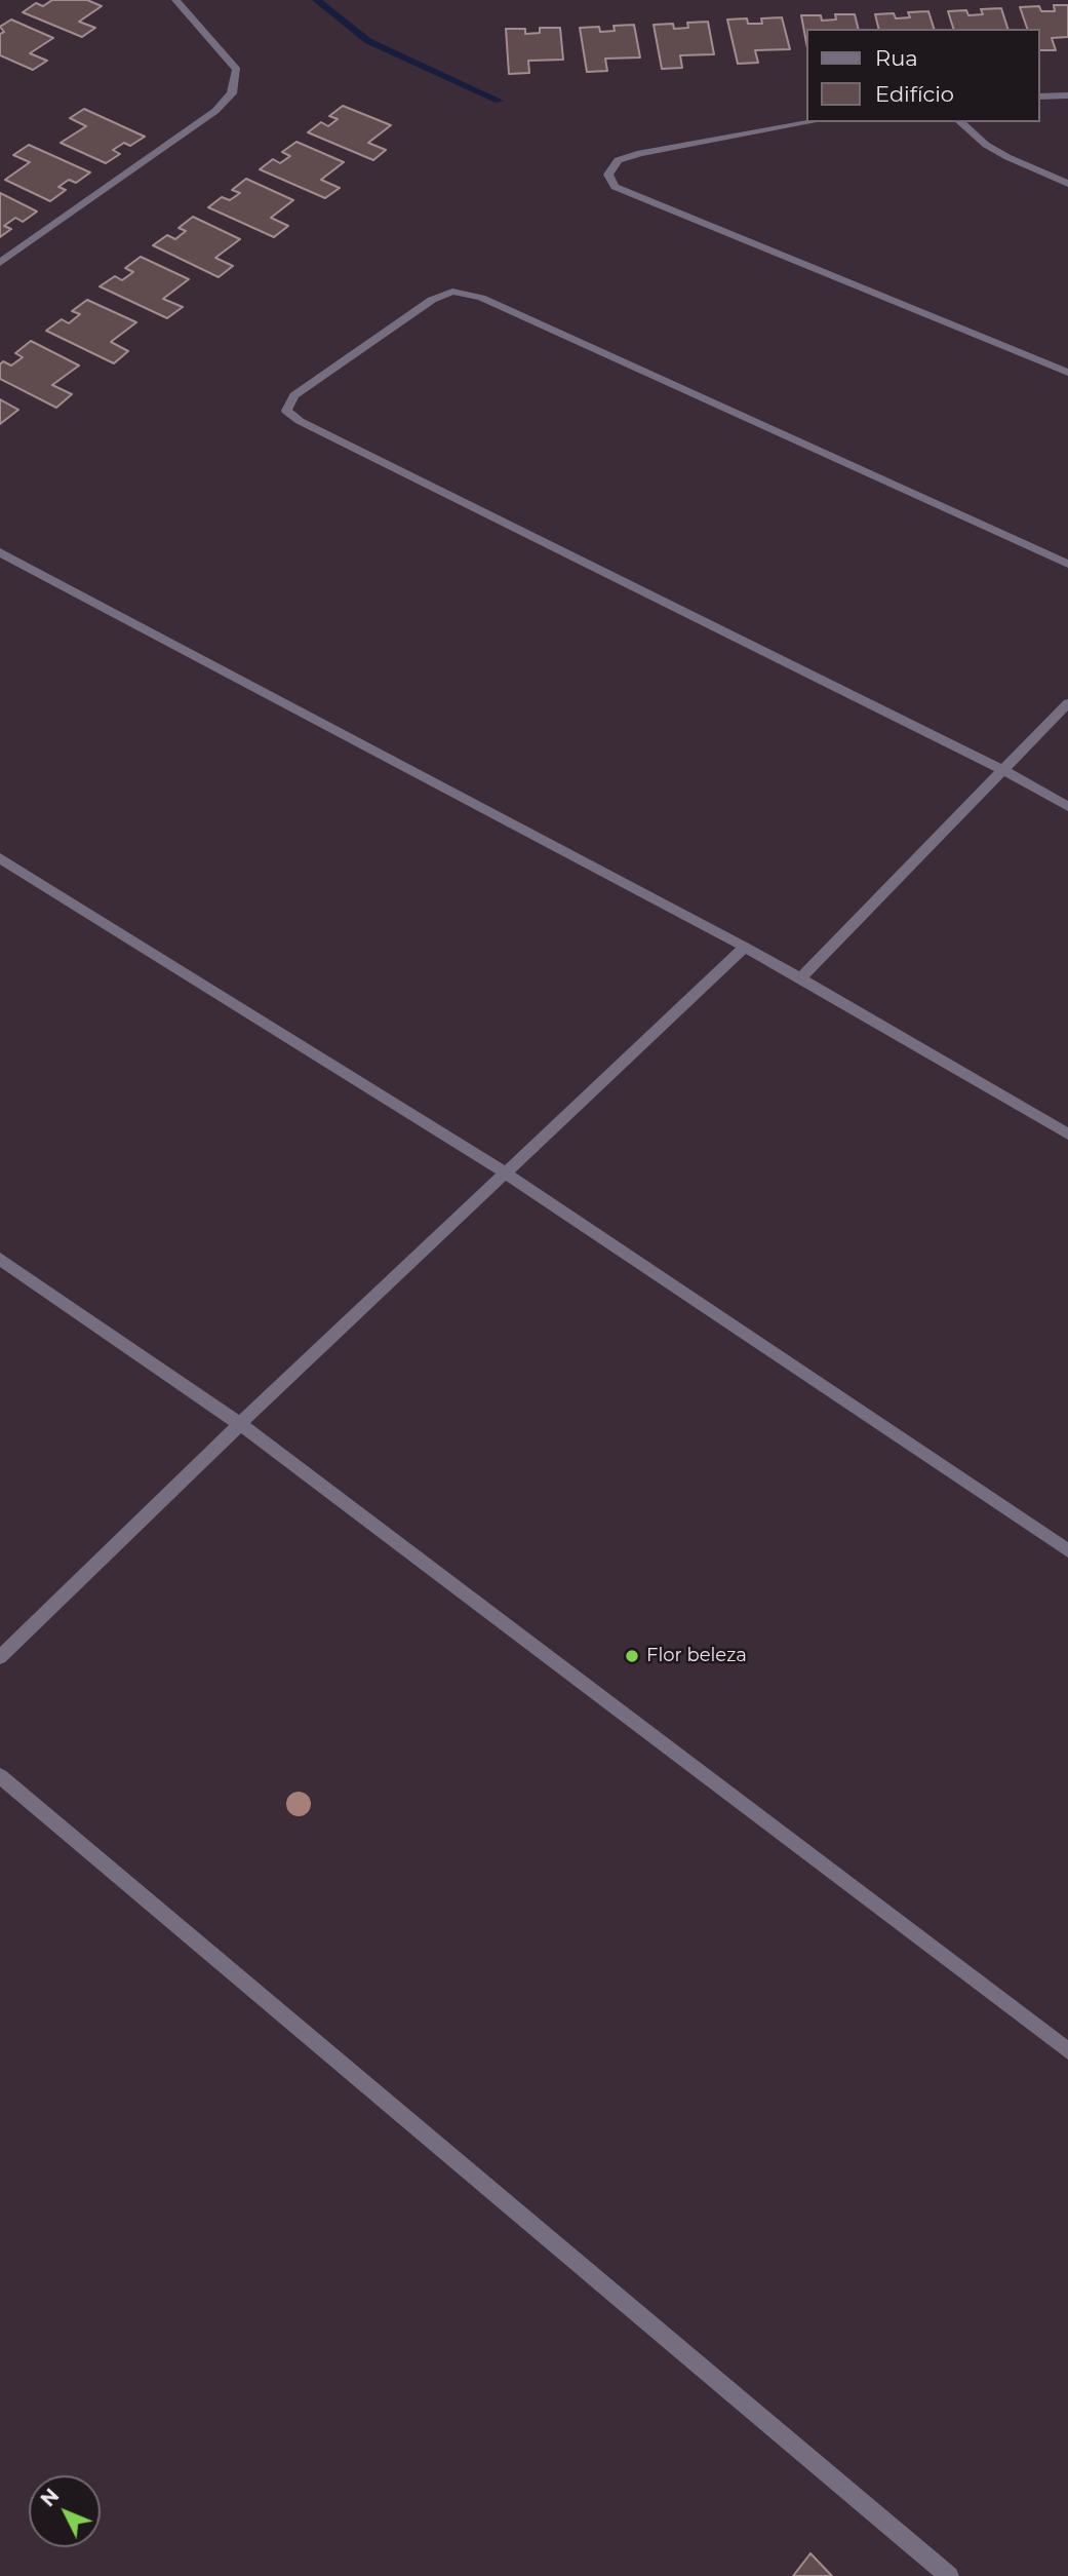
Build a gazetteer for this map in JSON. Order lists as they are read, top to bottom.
{
  "places": ["Flor beleza"],
  "legend": ["Rua", "Edifício"],
  "north": "top left"
}
